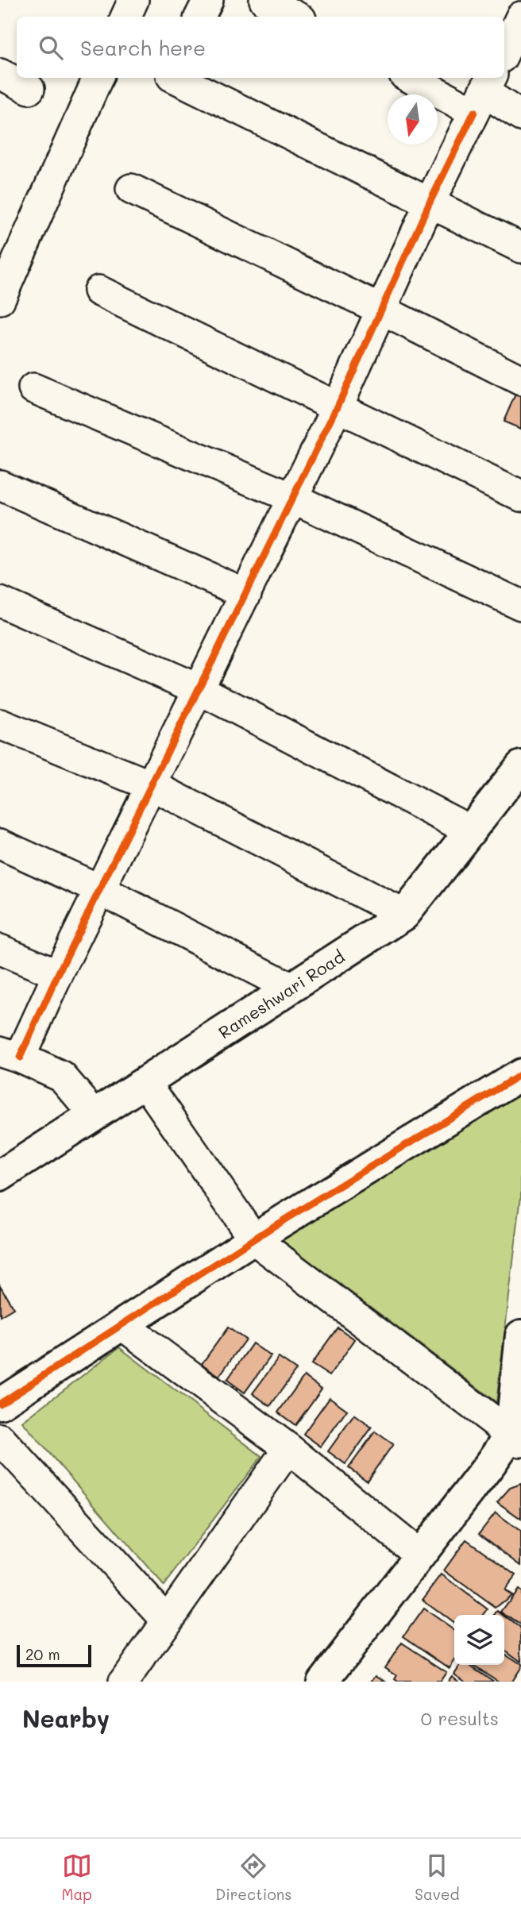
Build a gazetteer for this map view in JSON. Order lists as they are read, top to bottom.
{
  "streets": {
    "street": ["Rameshwari Road"]
  },
  "scale_bar": "20 m",
  "north": "bottom",
  "page": {
    "search": "Search here",
    "scale": "20 m",
    "heading": ["Nearby", "0 results"],
    "nav": ["Map", "Directions", "Saved"]
  }
}
